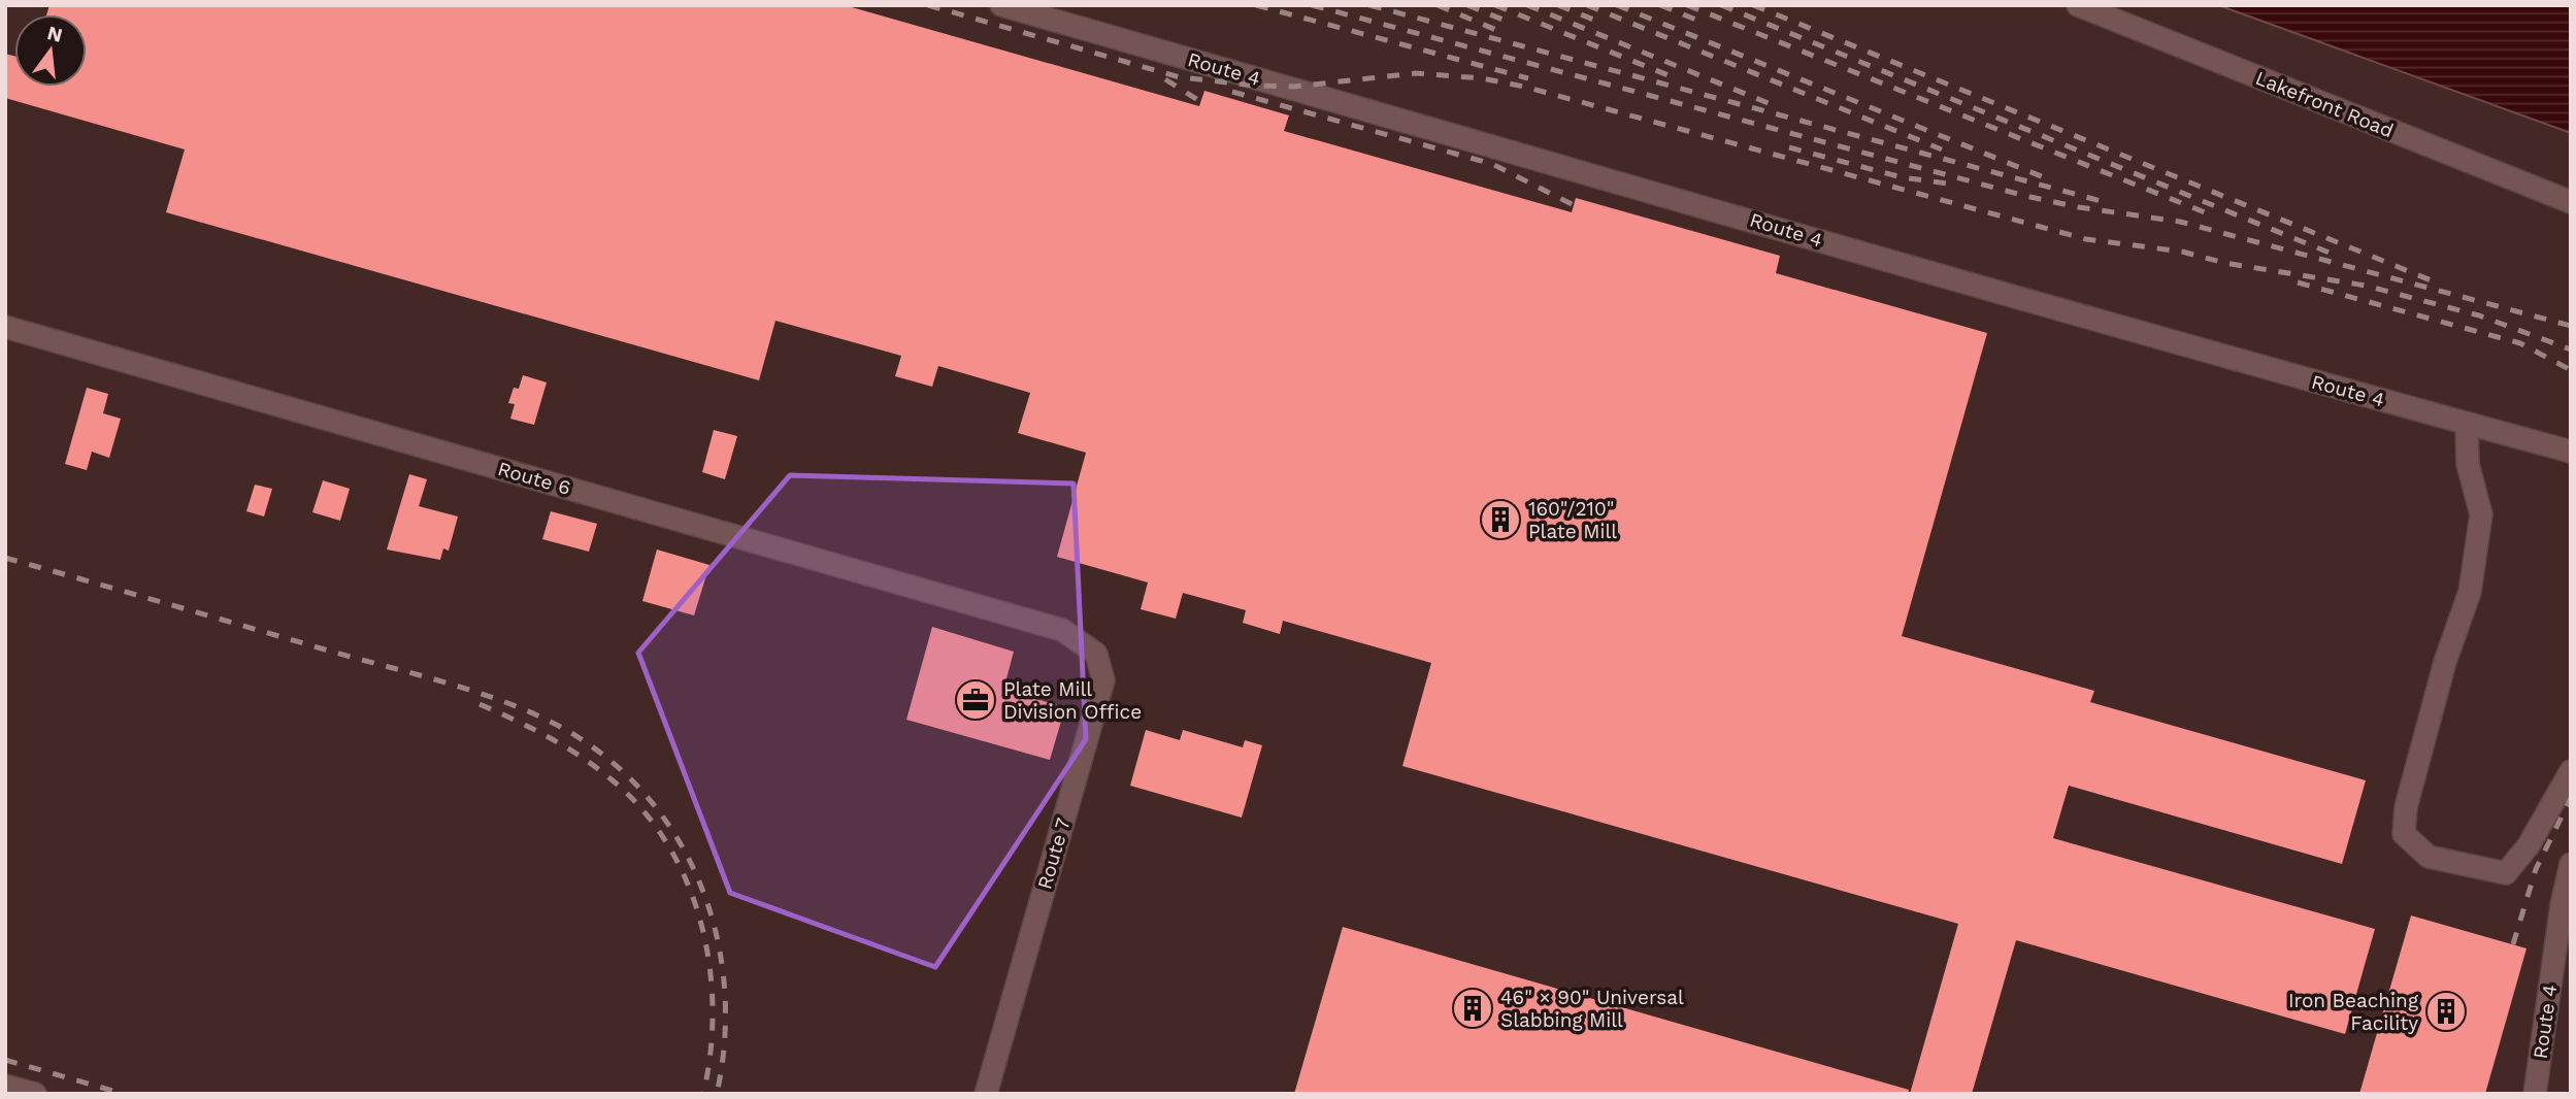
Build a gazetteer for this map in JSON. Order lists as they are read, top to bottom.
{
  "streets": {
    "street": [
      "Route 4",
      "Lakefront Road",
      "Route 6",
      "Route 7"
    ]
  },
  "crossings": [
    ["Route 6", "Route 7"]
  ],
  "places": {
    "building": ["160\"/210\" Plate Mill", "46\" × 90\" Universal Slabbing Mill", "Iron Beaching Facility"],
    "office": ["Plate Mill Division Office"]
  },
  "north": "top"
}
